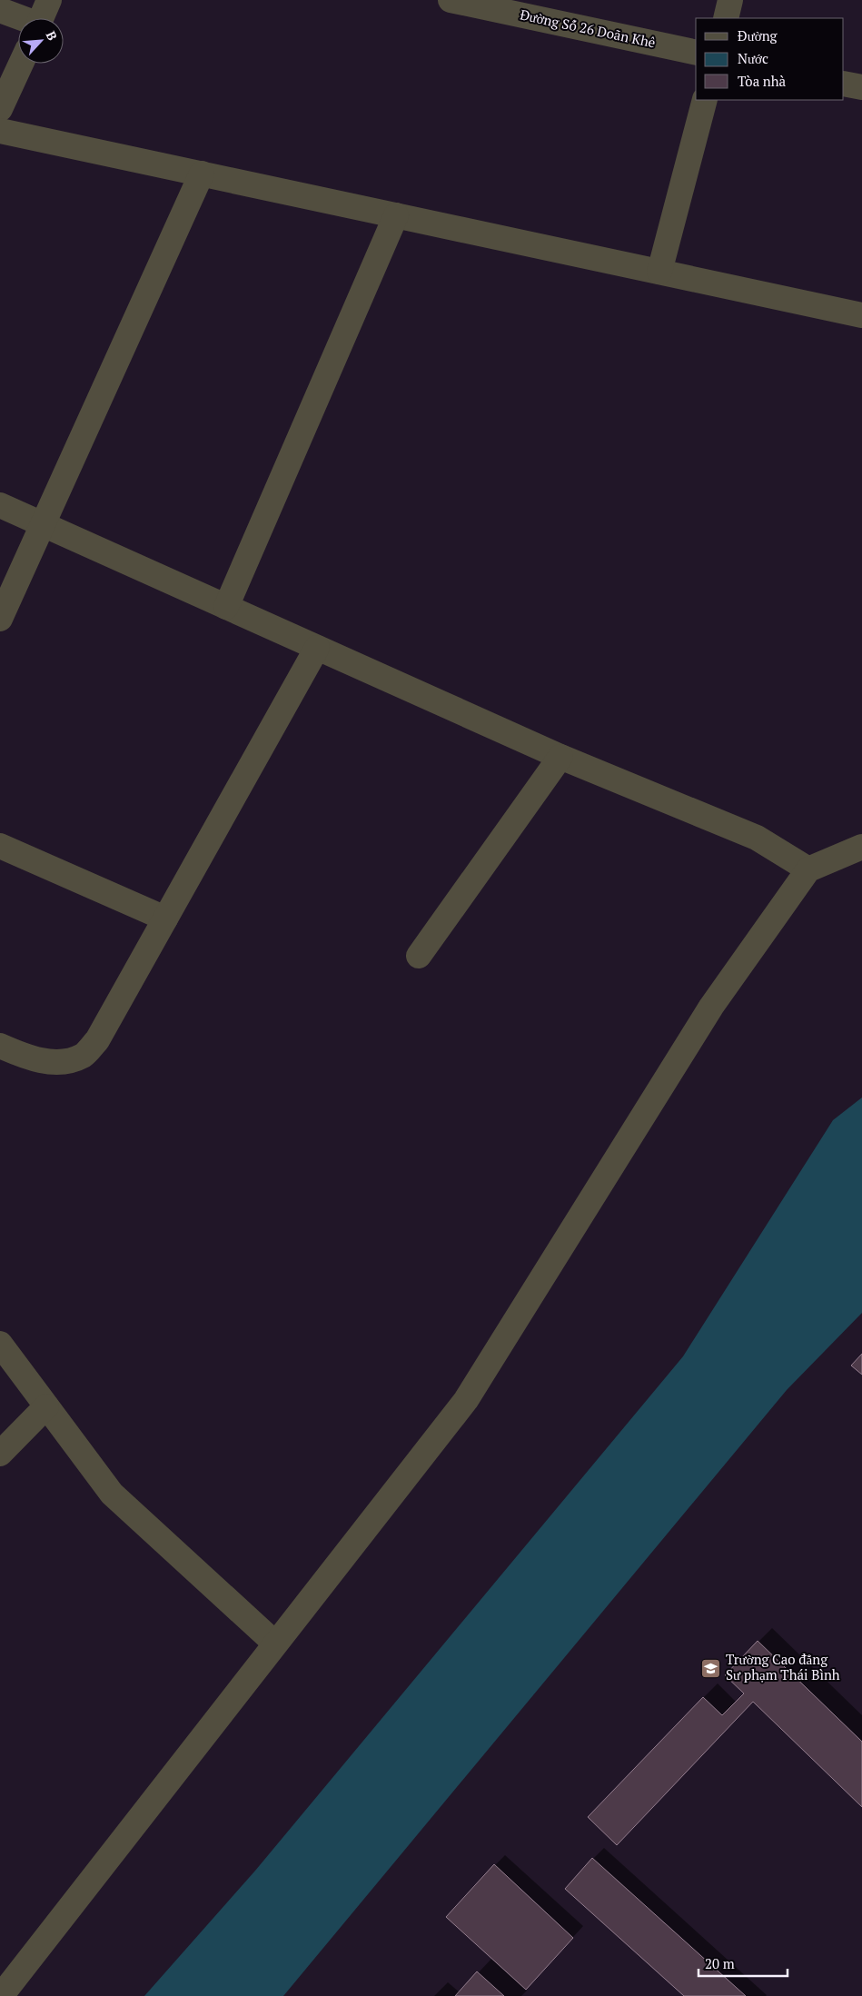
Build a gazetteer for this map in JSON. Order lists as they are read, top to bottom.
{
  "streets": {
    "street": ["Đường Số 26 Doãn Khê"]
  },
  "places": {
    "school or university": ["Trường Cao đẳng Sư phạm Thái Bình"]
  },
  "legend": ["Đường", "Nước", "Tòa nhà"],
  "scale_bar": "20 m",
  "north": "top right"
}
